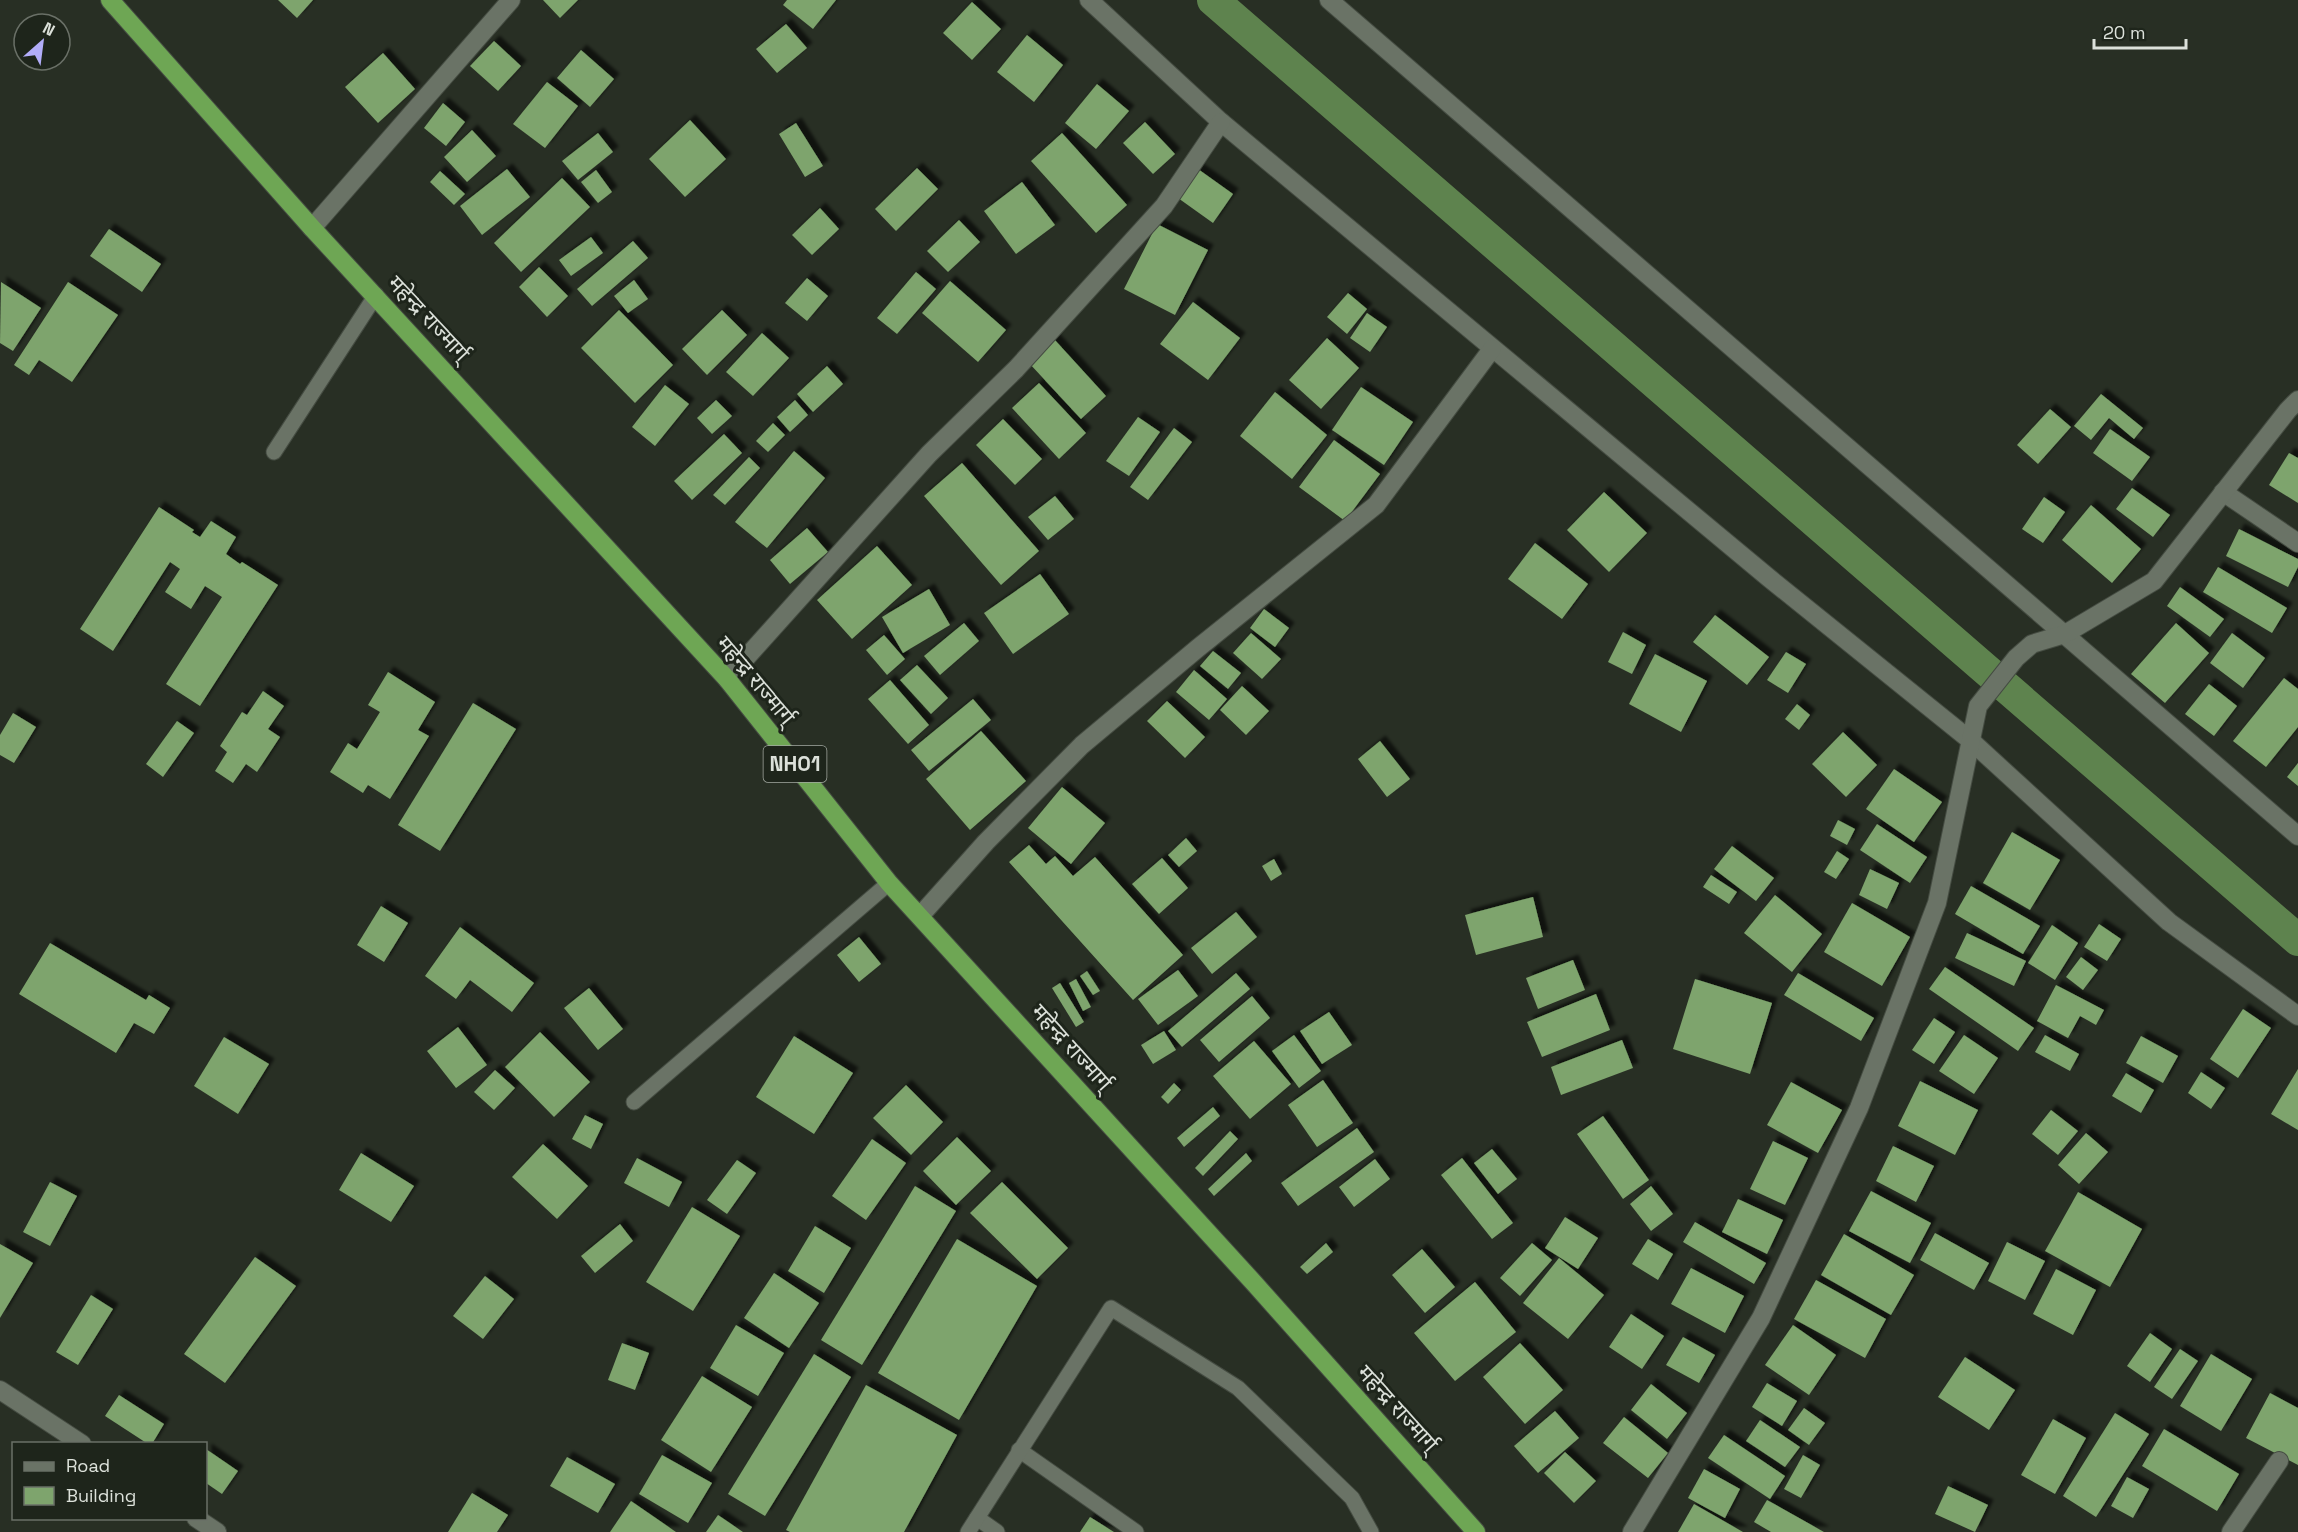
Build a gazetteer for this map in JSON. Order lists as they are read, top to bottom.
{
  "streets": {
    "highway": ["महेन्द्र राज्मार्ग्", "NH01"]
  },
  "legend": ["Road", "Building"],
  "scale_bar": "20 m",
  "north": "top right"
}
